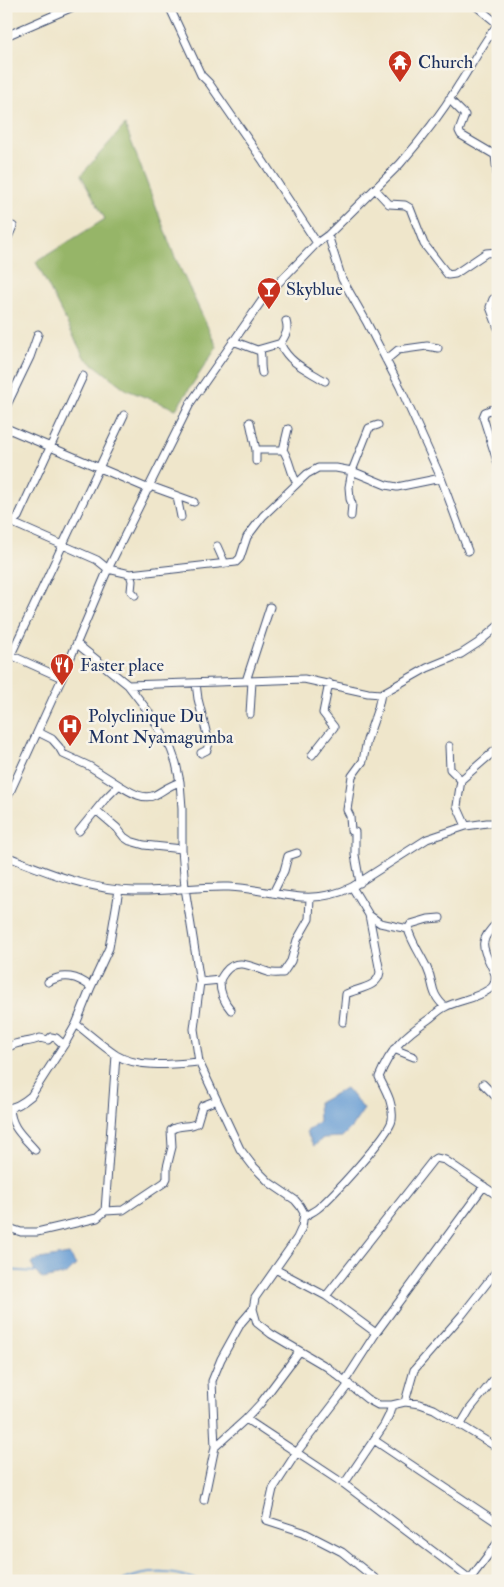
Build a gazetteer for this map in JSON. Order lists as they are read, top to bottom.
{
  "places": {
    "temple": ["Church"],
    "bar": ["Skyblue"],
    "restaurant": ["Faster place"],
    "hospital": ["Polyclinique Du Mont Nyamagumba"]
  }
}
